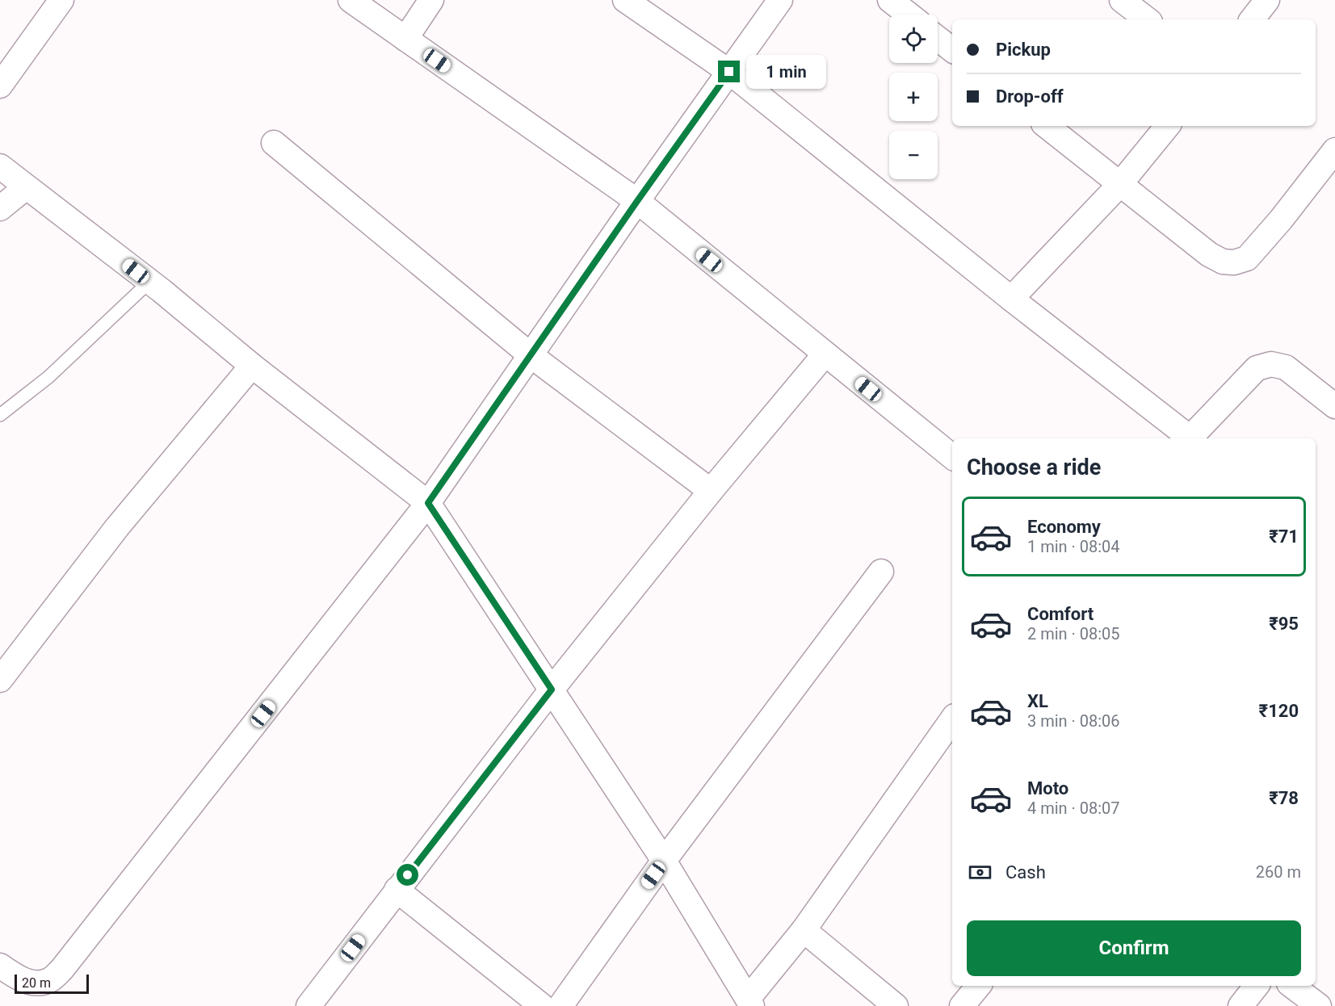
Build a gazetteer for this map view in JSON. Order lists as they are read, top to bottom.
{
  "scale_bar": "20 m",
  "page": {
    "map_buttons": ["+", "−"],
    "banner": ["Pickup", "Drop-off"],
    "bubble": "1 min",
    "heading": "Choose a ride",
    "list": [
      {
        "name": "Economy",
        "note": "1 min · 08:04",
        "value": "₹71"
      },
      {
        "name": "Comfort",
        "note": "2 min · 08:05",
        "value": "₹95"
      },
      {
        "name": "XL",
        "note": "3 min · 08:06",
        "value": "₹120"
      },
      {
        "name": "Moto",
        "note": "4 min · 08:07",
        "value": "₹78"
      }
    ],
    "pay": ["Cash", "260 m"],
    "buttons": "Confirm",
    "scale": "20 m"
  }
}
